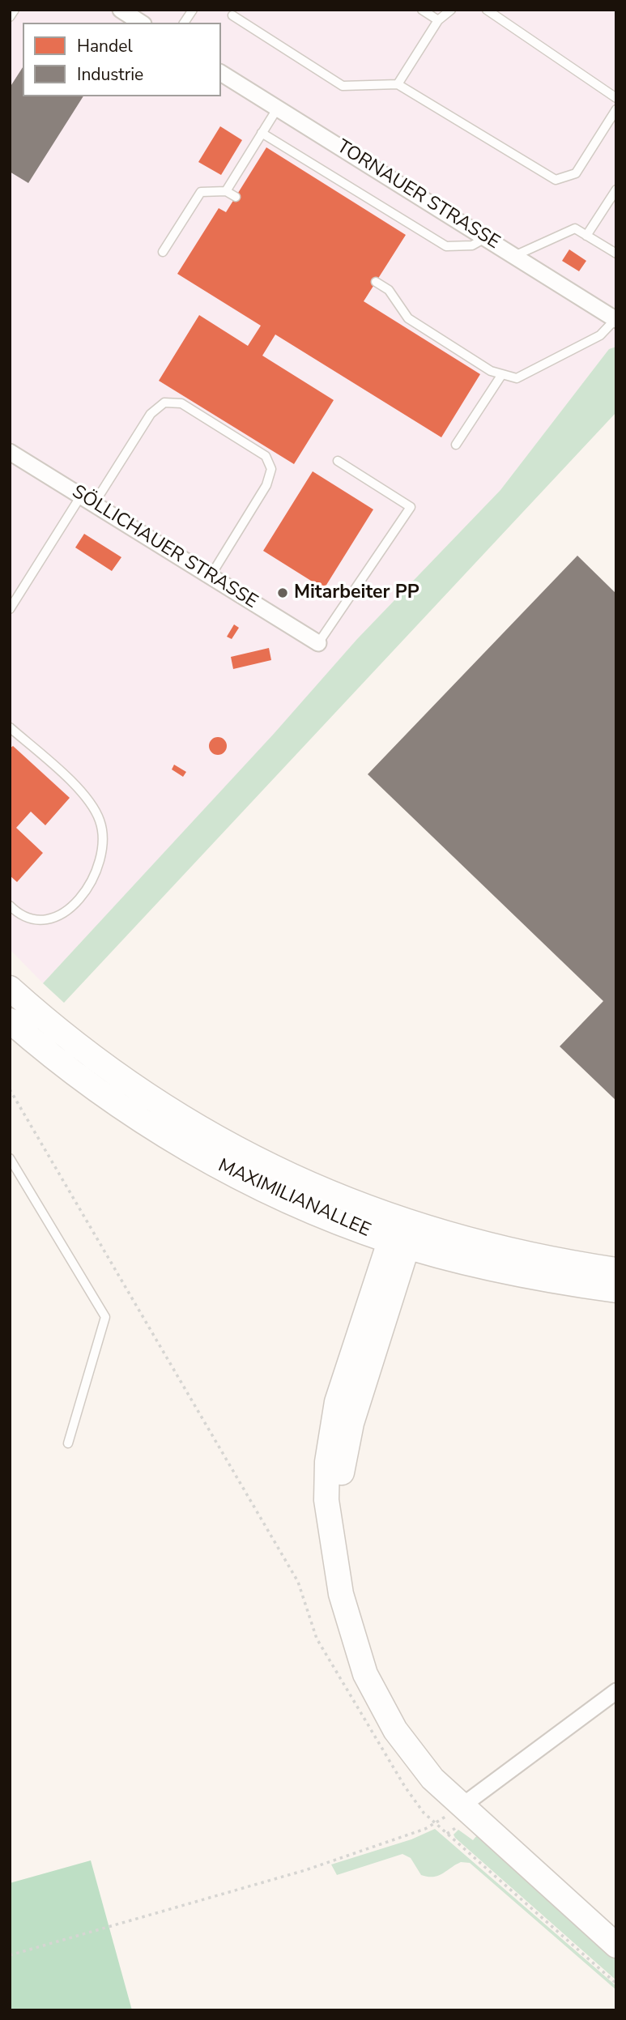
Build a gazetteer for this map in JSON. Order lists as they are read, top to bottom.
{
  "streets": {
    "main road": ["MAXIMILIANALLEE"],
    "street": ["TORNAUER STRASSE", "SÖLLICHAUER STRASSE"]
  },
  "places": ["Mitarbeiter PP"],
  "legend": ["Handel", "Industrie"]
}
